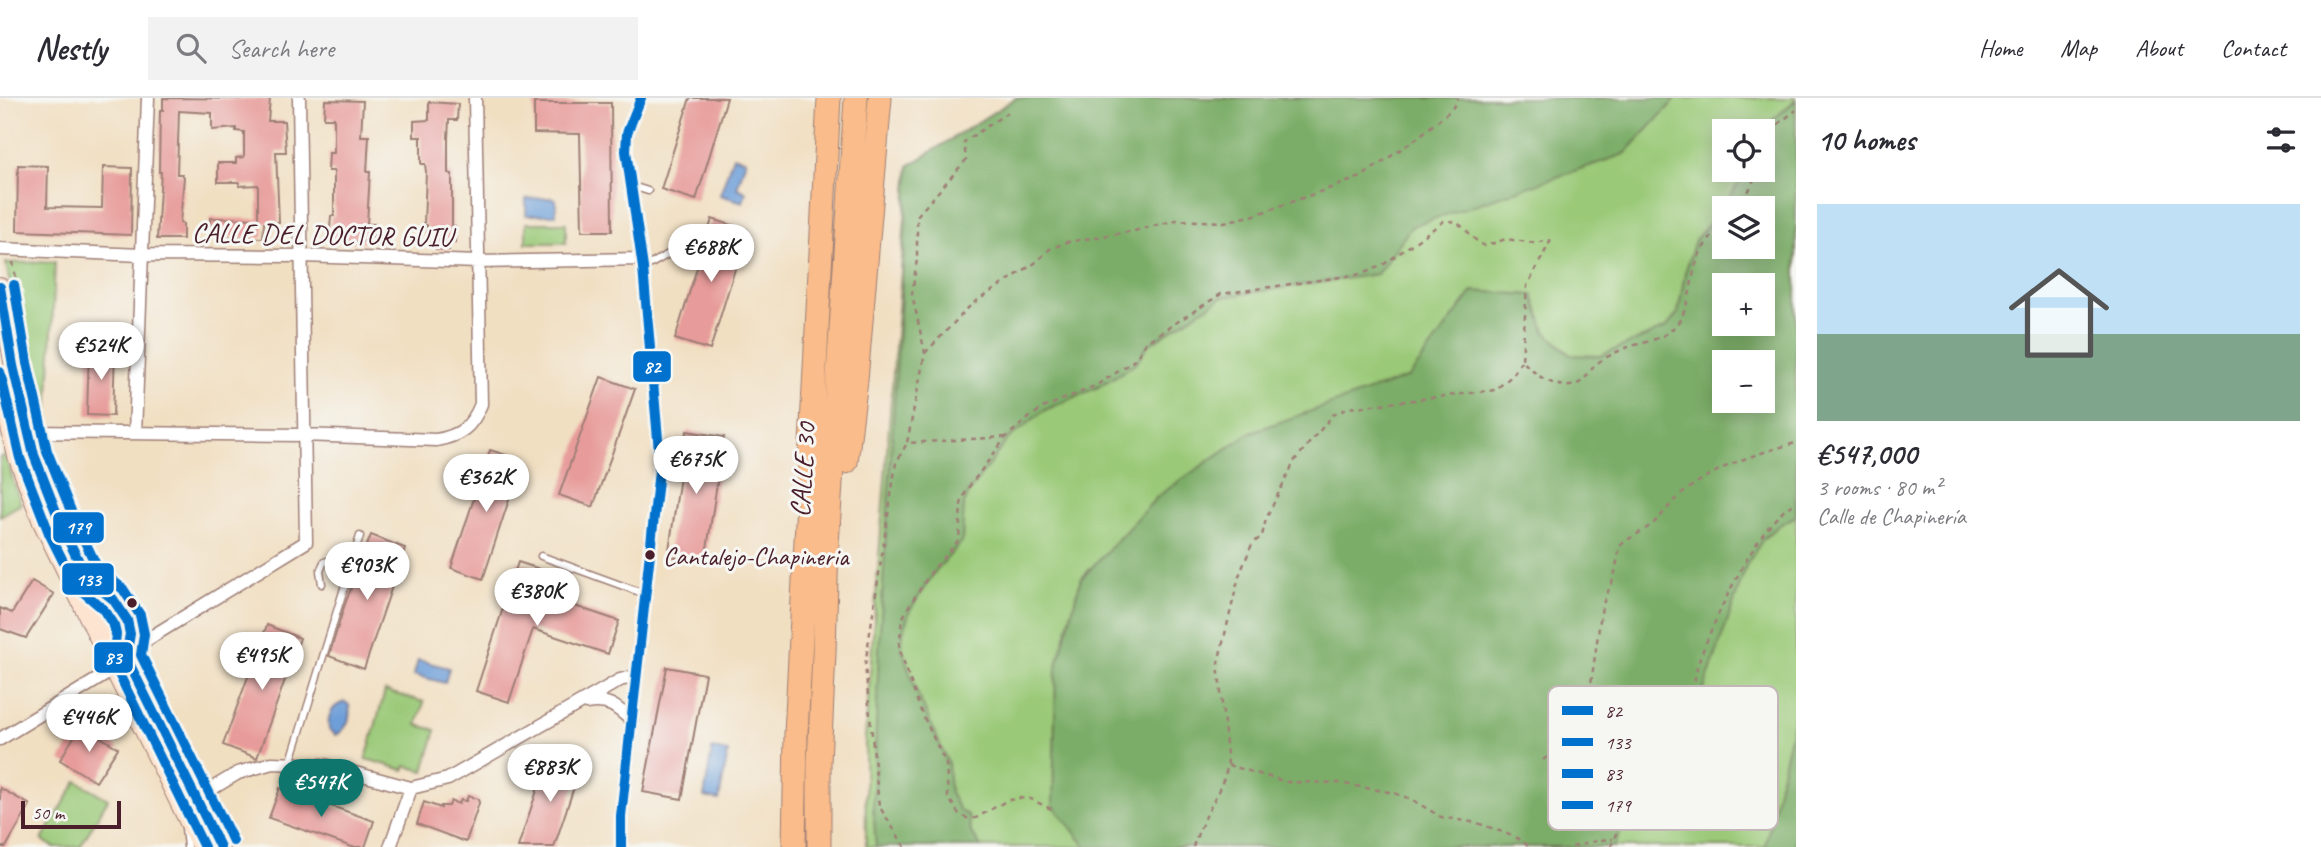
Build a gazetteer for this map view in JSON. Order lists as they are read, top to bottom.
{
  "streets": {
    "highway": ["CALLE 30"],
    "street": ["CALLE DEL DOCTOR GUIU"]
  },
  "places": ["Cantalejo-Chapineria"],
  "lines": [
    "transit line 82",
    "transit line 179",
    "transit line 133",
    "transit line 83"
  ],
  "legend": [
    "82",
    "133",
    "83",
    "179"
  ],
  "scale_bar": "50 m",
  "page": {
    "header": "Nestly",
    "search": "Search here",
    "nav": [
      "Home",
      "Map",
      "About",
      "Contact"
    ],
    "heading": "10 homes",
    "map_buttons": ["+", "−"],
    "list": [
      {
        "name": "€547,000",
        "note": "3 rooms · 80 m² · Calle de Chapinería"
      }
    ],
    "price": [
      "€688K",
      "€524K",
      "€675K",
      "€362K",
      "€903K",
      "€380K",
      "€495K",
      "€446K",
      "€883K",
      "€547K"
    ],
    "scale": "50 m"
  }
}
